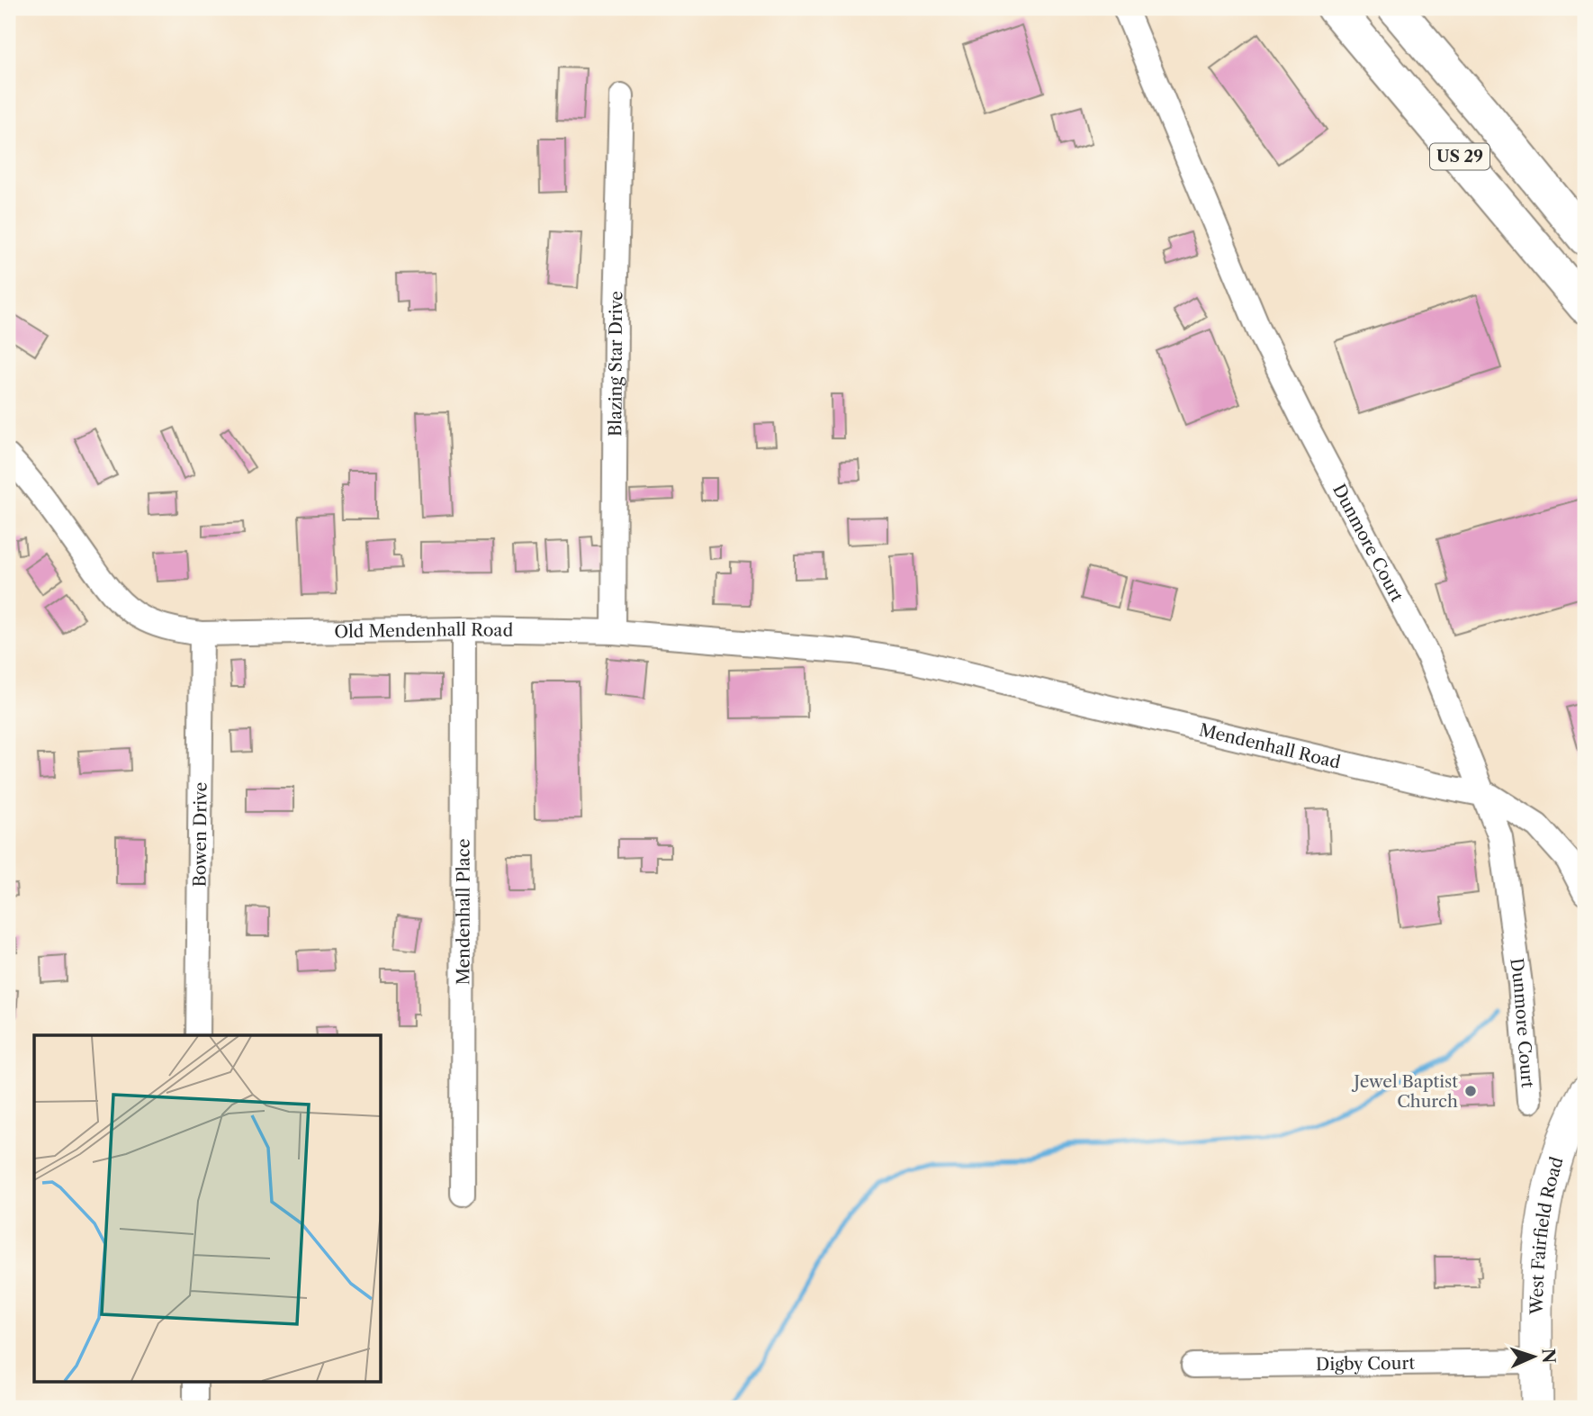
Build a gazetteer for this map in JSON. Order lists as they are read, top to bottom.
{
  "streets": {
    "highway": ["US 29"],
    "main road": ["West Fairfield Road"],
    "street": [
      "Blazing Star Drive",
      "Dunmore Court",
      "Old Mendenhall Road",
      "Mendenhall Road",
      "Bowen Drive",
      "Mendenhall Place",
      "Digby Court"
    ]
  },
  "crossings": [
    ["Blazing Star Drive", "Old Mendenhall Road"],
    ["Dunmore Court", "Mendenhall Road"],
    ["Old Mendenhall Road", "Mendenhall Road"],
    ["Old Mendenhall Road", "Bowen Drive"],
    ["Old Mendenhall Road", "Mendenhall Place"],
    ["West Fairfield Road", "Digby Court"]
  ],
  "places": ["Jewel Baptist Church"],
  "north": "right"
}
